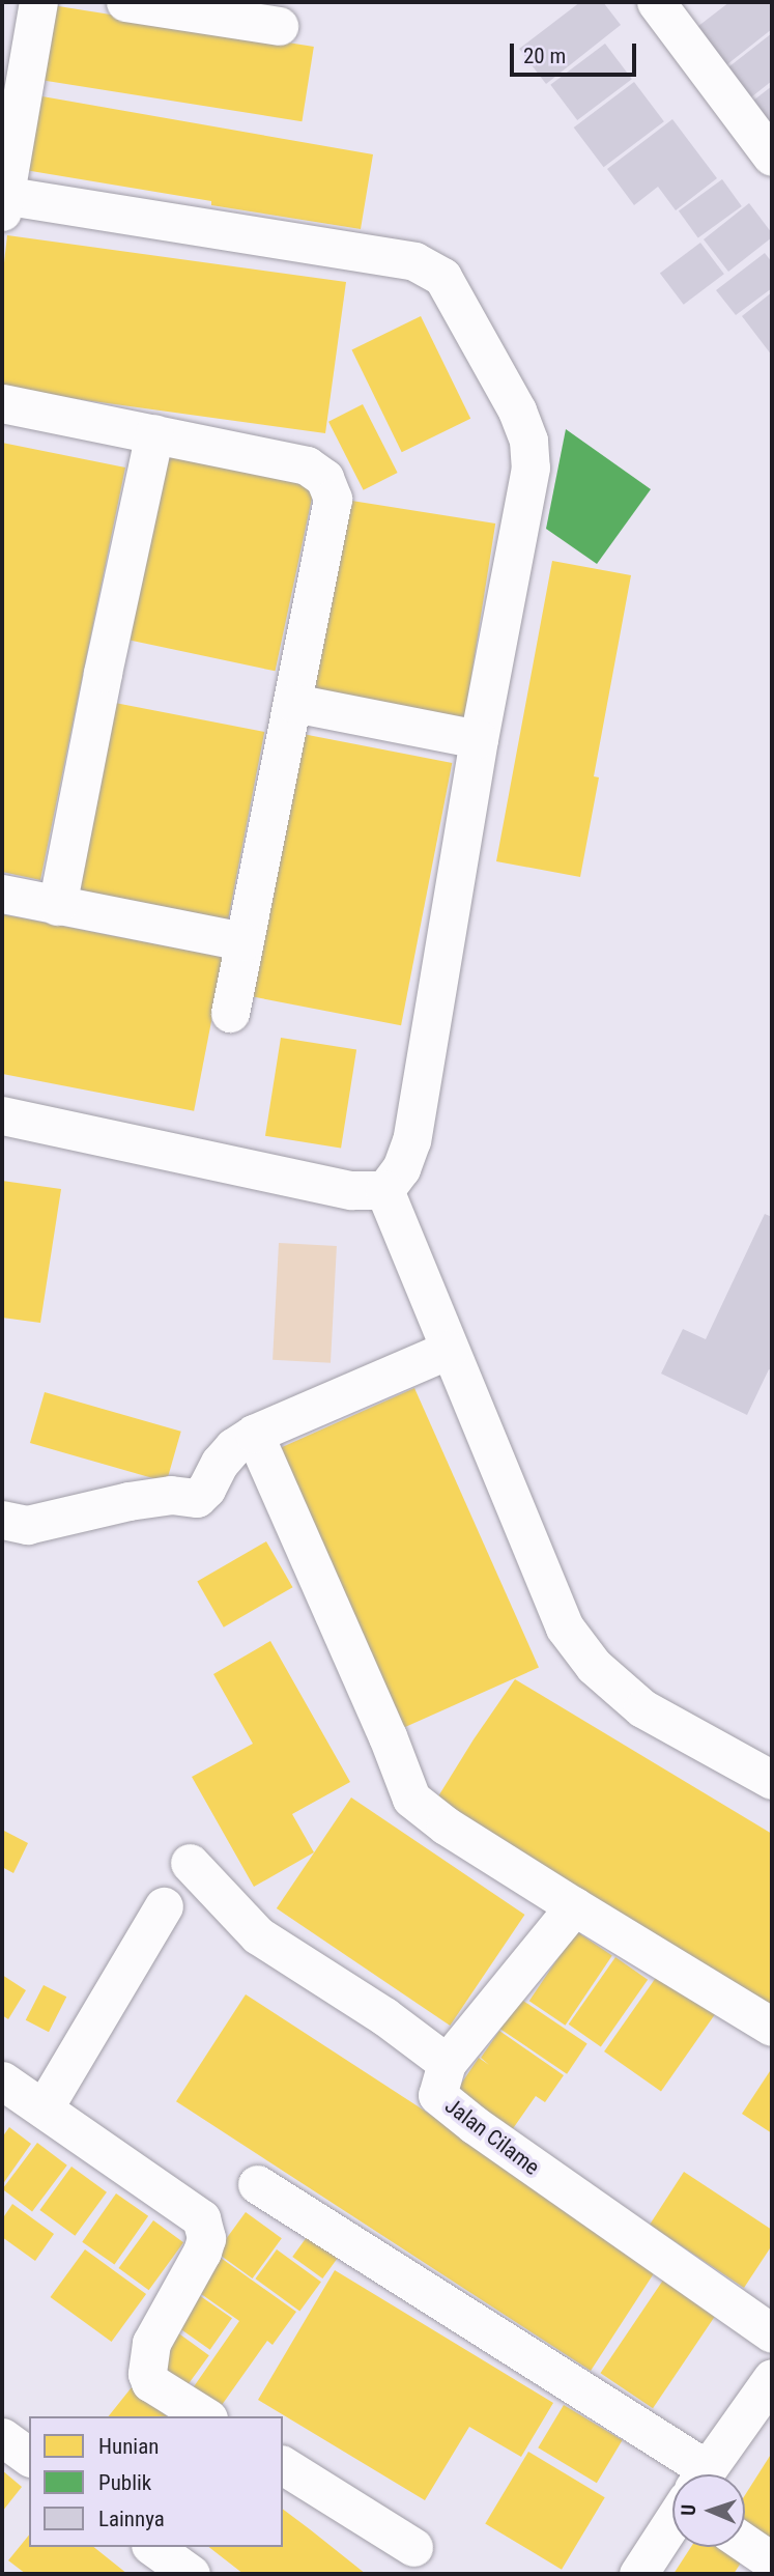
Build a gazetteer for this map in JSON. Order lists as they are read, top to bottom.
{
  "streets": {
    "street": ["Jalan Cilame"]
  },
  "legend": ["Hunian", "Publik", "Lainnya"],
  "scale_bar": "20 m",
  "north": "left"
}
